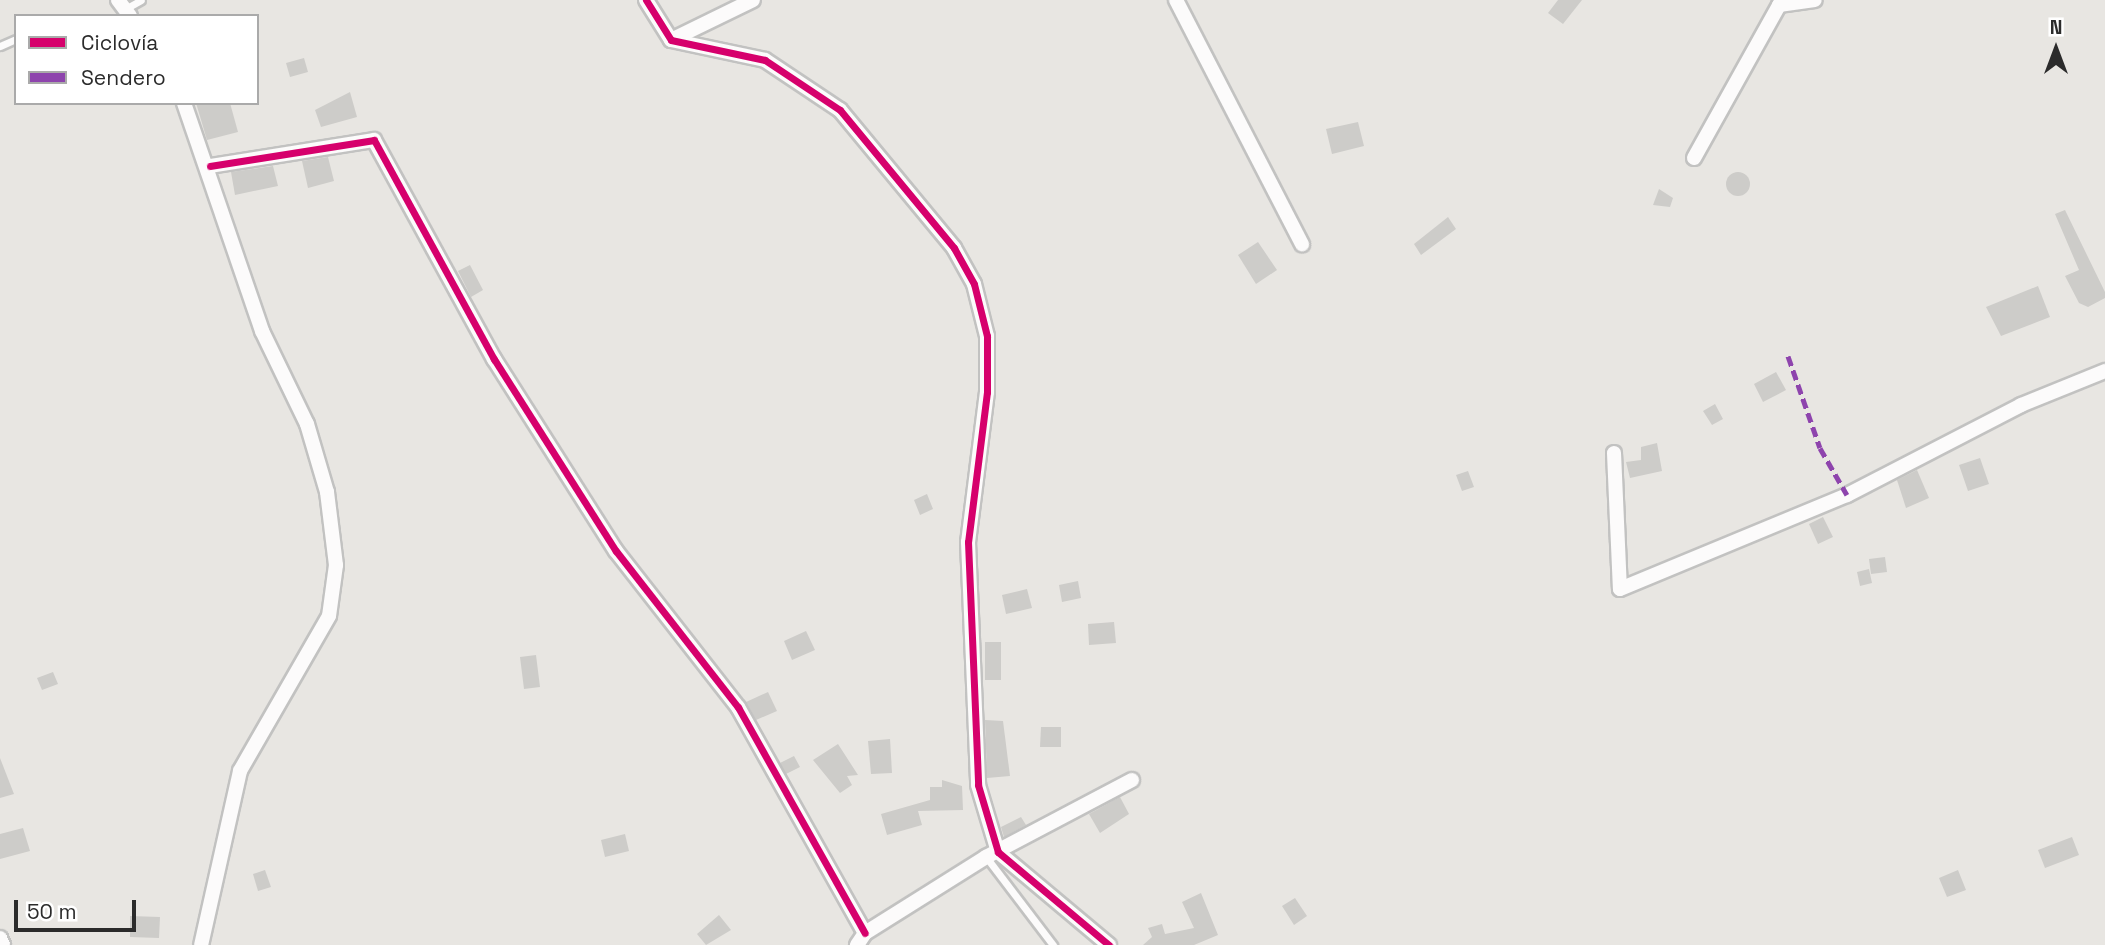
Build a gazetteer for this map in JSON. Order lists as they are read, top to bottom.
{
  "legend": ["Ciclovía", "Sendero"],
  "scale_bar": "50 m",
  "north": "top"
}
